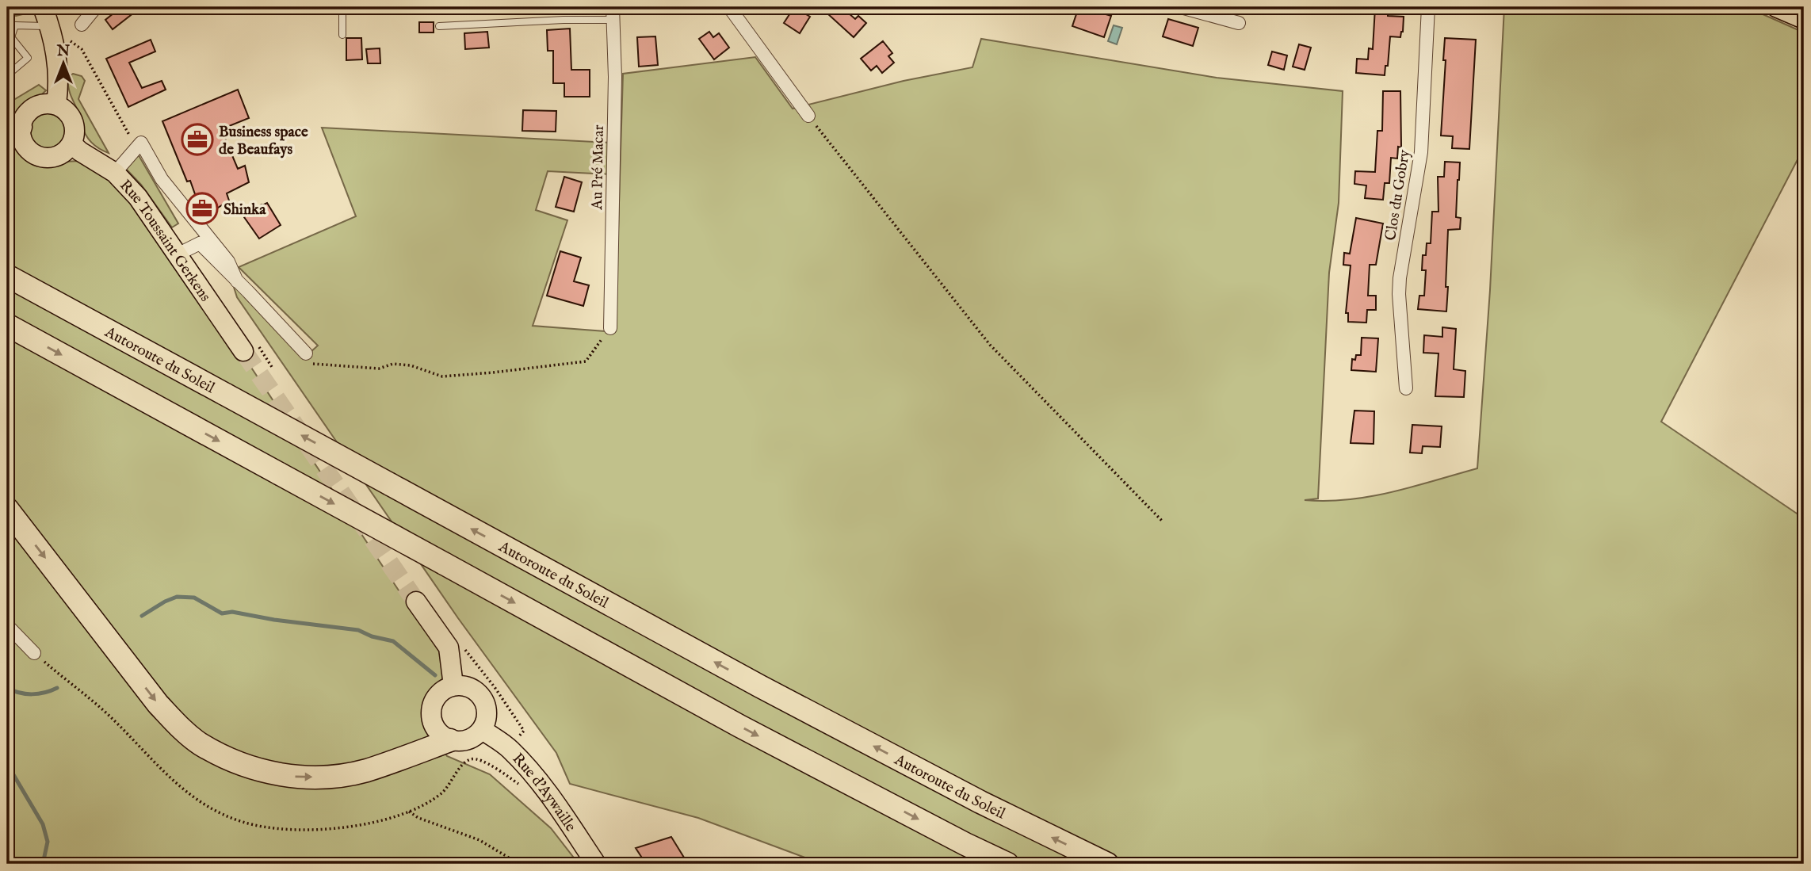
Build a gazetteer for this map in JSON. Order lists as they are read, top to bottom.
{
  "streets": {
    "highway": ["Autoroute du Soleil"],
    "main road": ["Rue Toussaint Gerkens", "Rue d'Aywaille"],
    "street": ["Au Pré Macar", "Clos du Gobry"]
  },
  "places": {
    "office": ["Business space de Beaufays", "Shinka"]
  },
  "north": "top"
}
